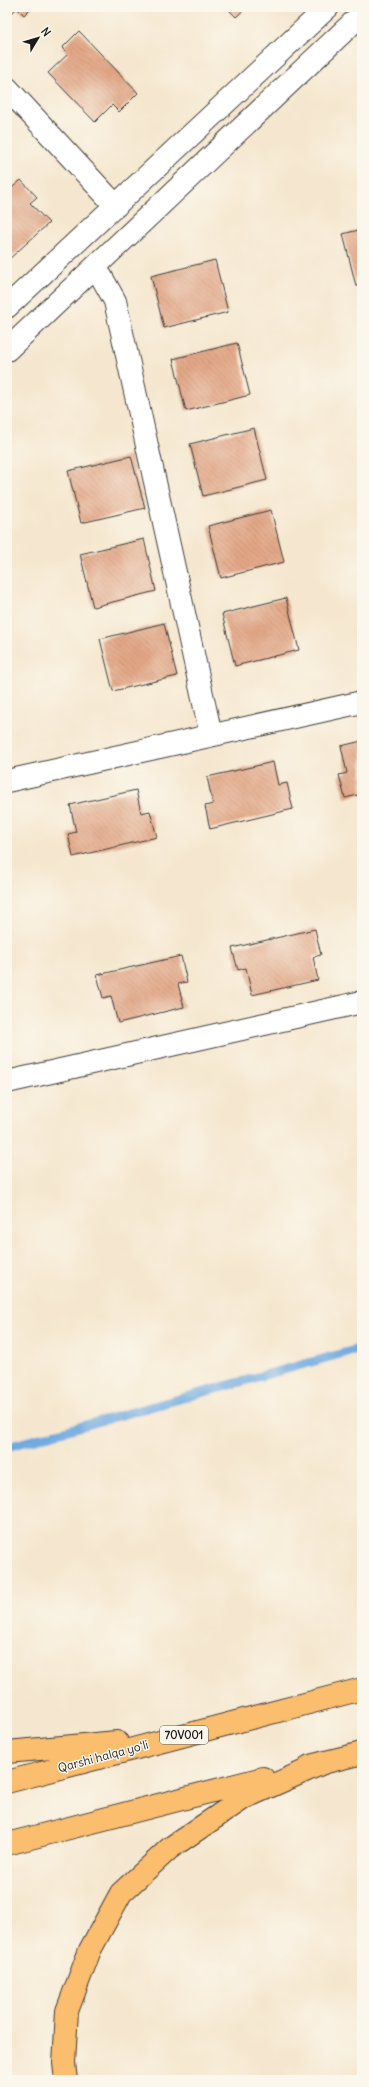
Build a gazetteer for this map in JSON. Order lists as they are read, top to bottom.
{
  "streets": {
    "highway": ["70V001", "Qarshi halqa yoʻli"]
  },
  "north": "top right"
}
